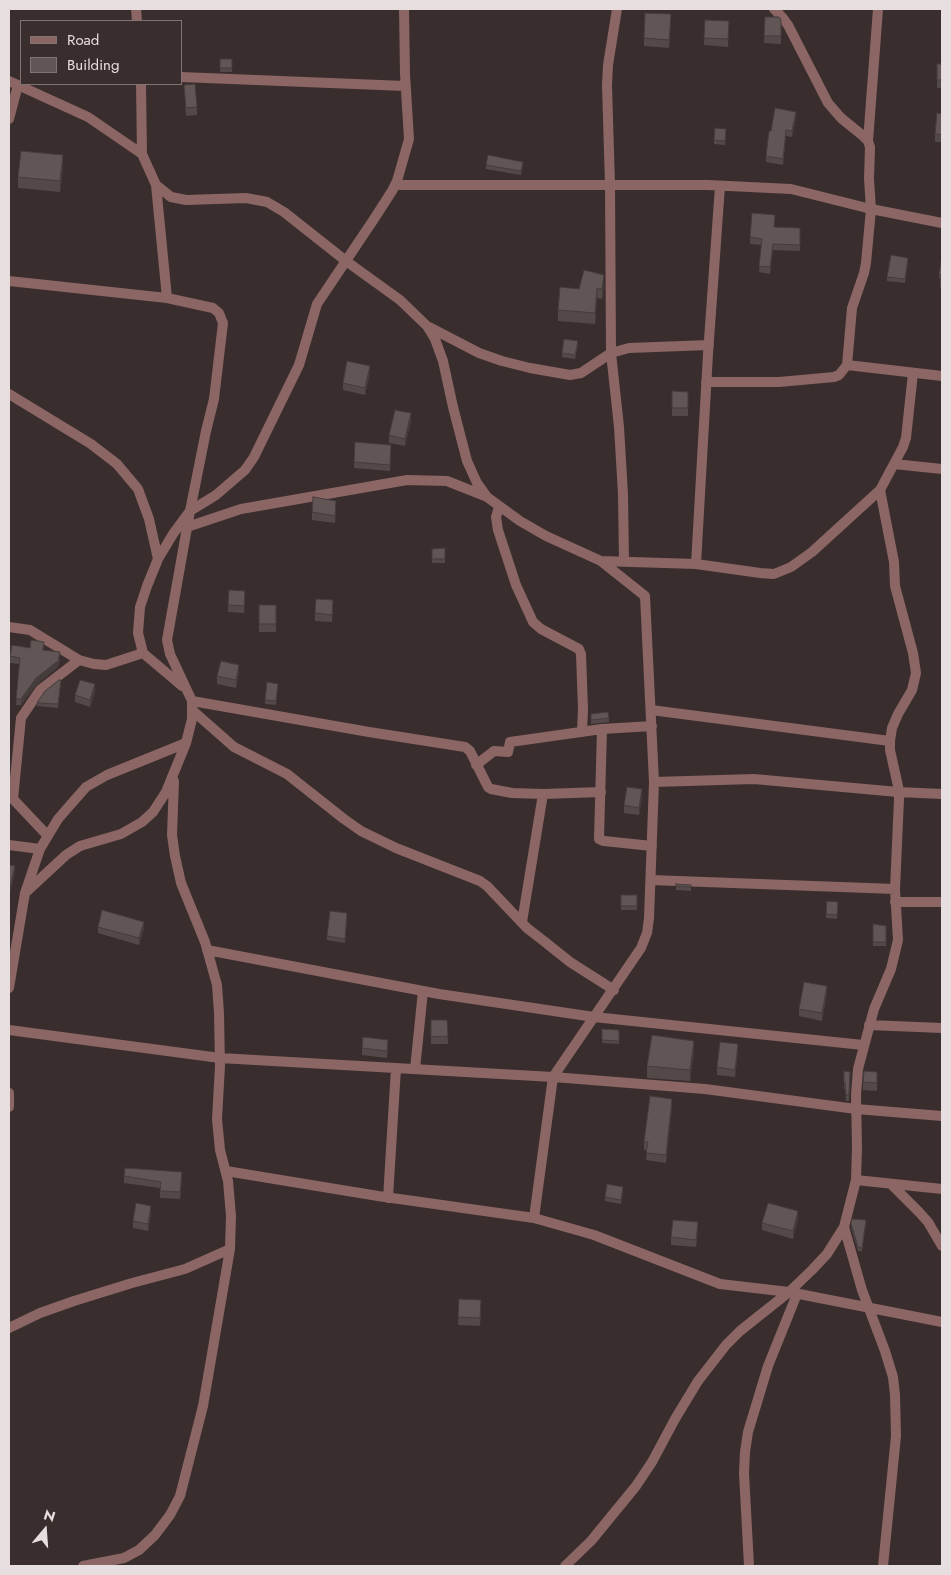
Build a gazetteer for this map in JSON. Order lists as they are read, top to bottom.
{
  "legend": ["Road", "Building"],
  "north": "top"
}
